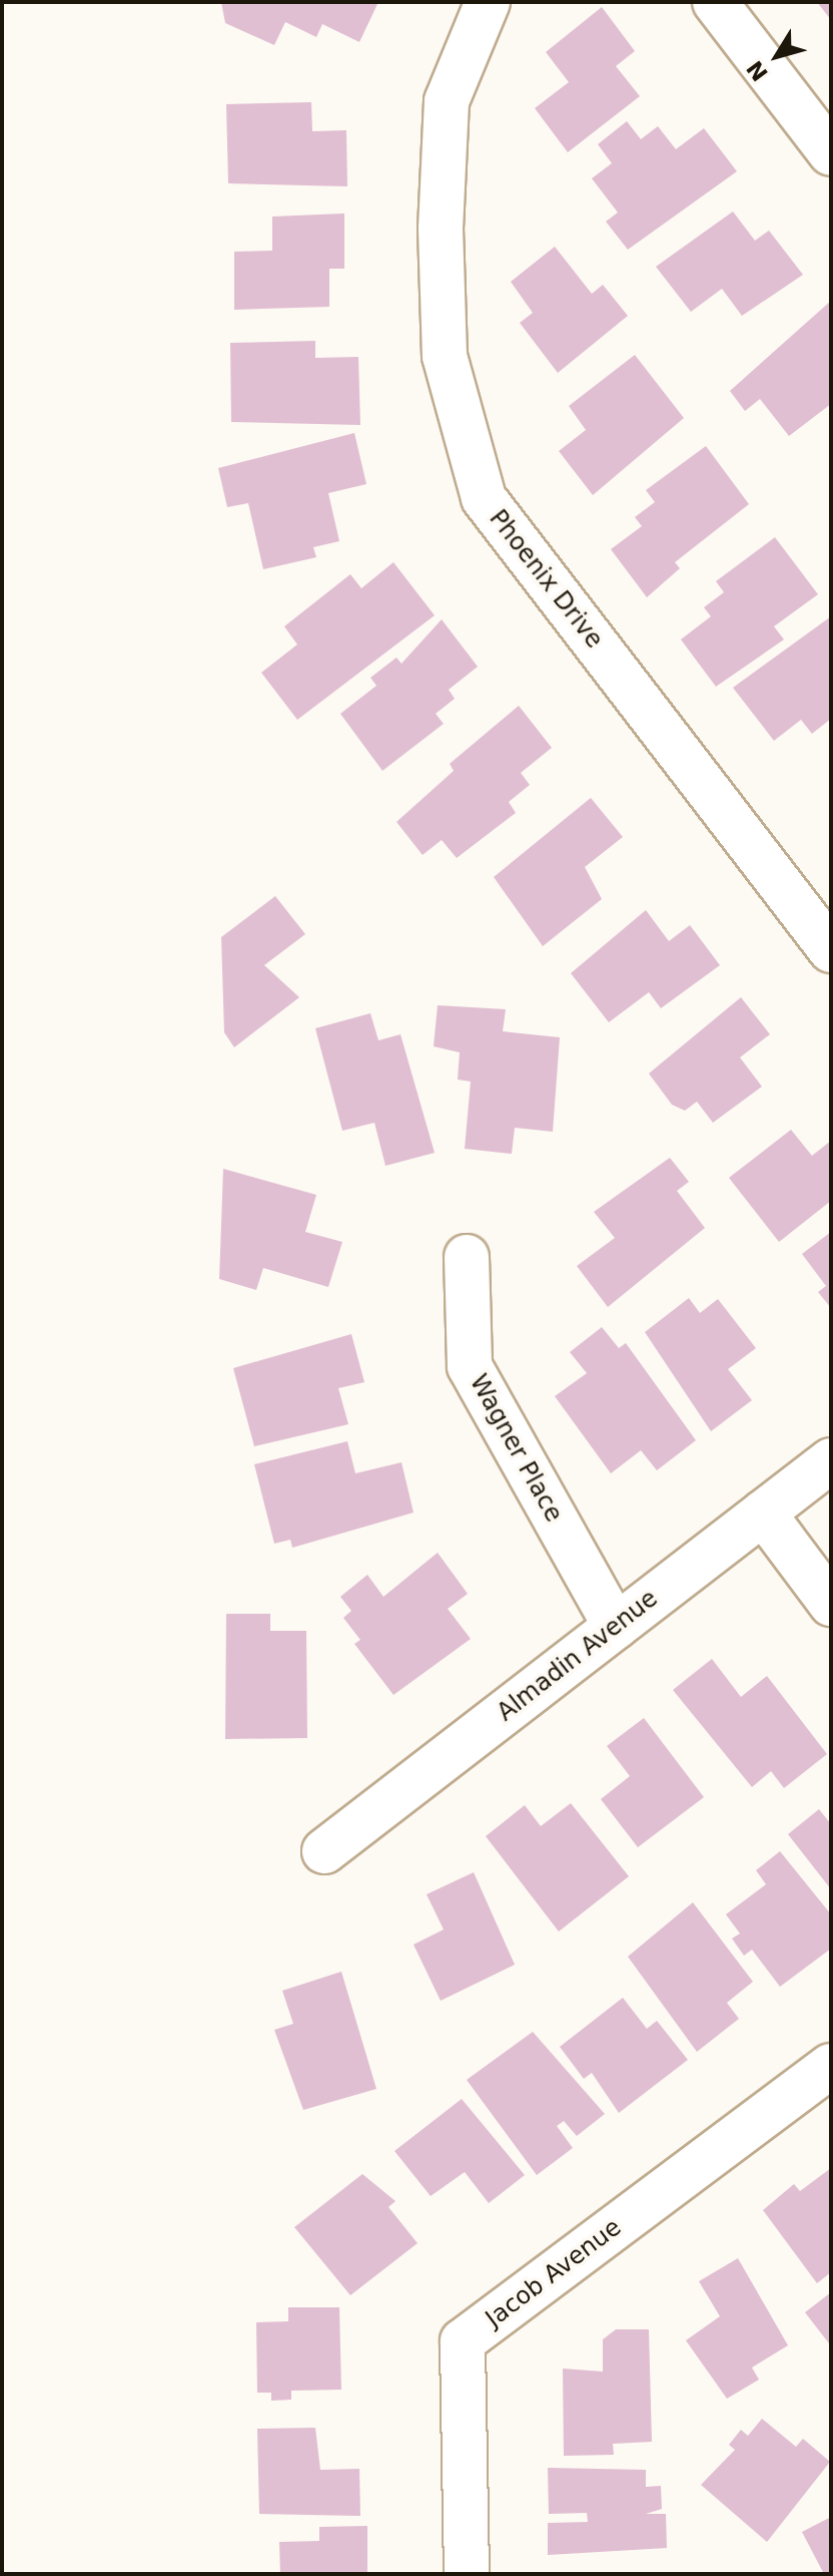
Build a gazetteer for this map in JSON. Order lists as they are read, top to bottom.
{
  "streets": {
    "street": [
      "Phoenix Drive",
      "Wagner Place",
      "Almadin Avenue",
      "Jacob Avenue"
    ]
  },
  "crossings": [
    ["Wagner Place", "Almadin Avenue"]
  ],
  "north": "bottom left"
}
